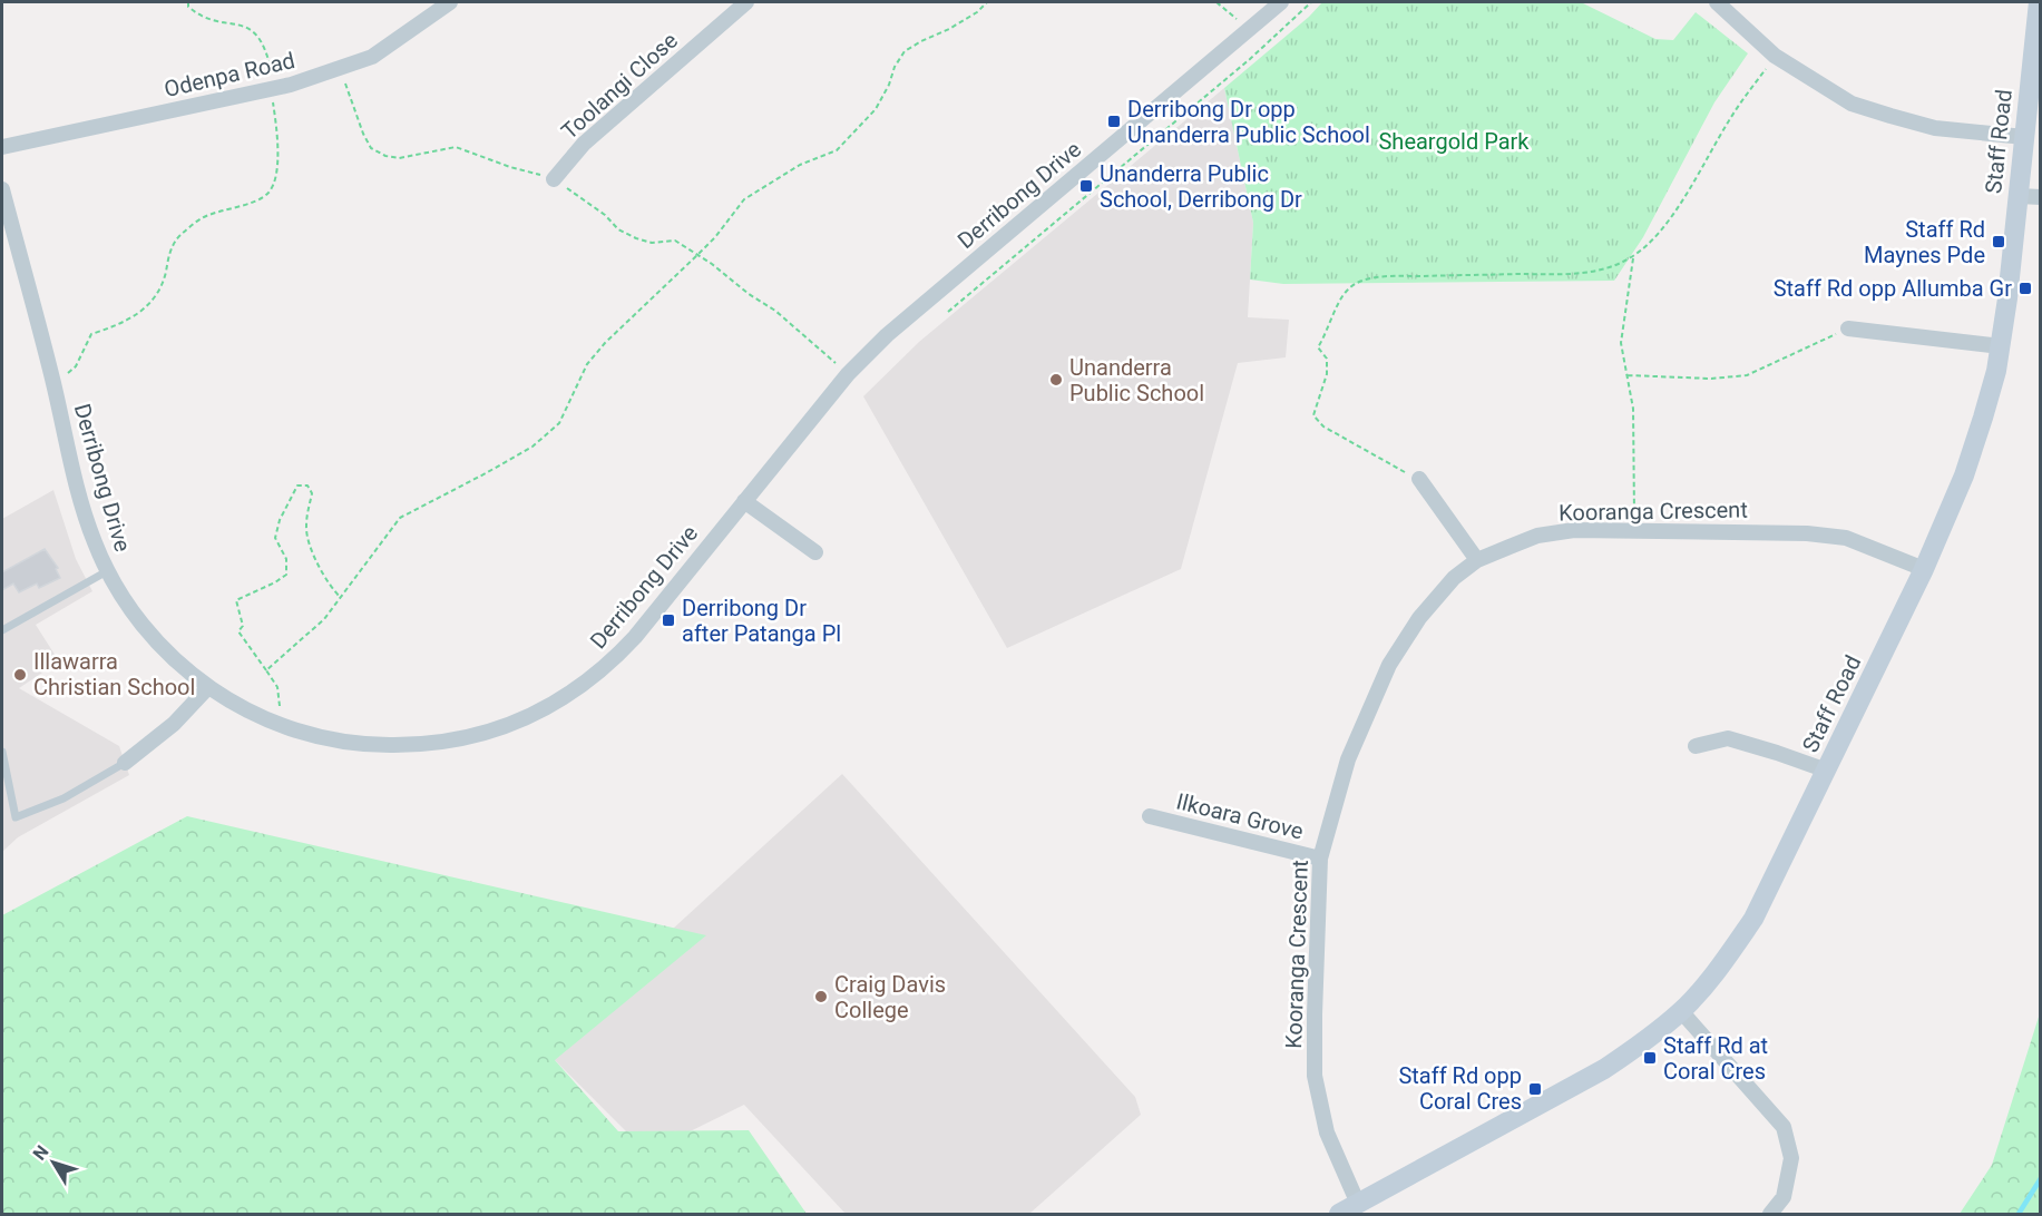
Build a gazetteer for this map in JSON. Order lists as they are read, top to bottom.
{
  "streets": {
    "street": [
      "Odenpa Road",
      "Toolangi Close",
      "Staff Road",
      "Derribong Drive",
      "Kooranga Crescent",
      "Ilkoara Grove"
    ]
  },
  "crossings": [
    ["Staff Road", "Kooranga Crescent"],
    ["Kooranga Crescent", "Ilkoara Grove"]
  ],
  "parks": ["Sheargold Park"],
  "places": {
    "transit": [
      "Derribong Dr opp Unanderra Public School",
      "Unanderra Public School, Derribong Dr",
      "Staff Rd Maynes Pde",
      "Staff Rd opp Allumba Gr",
      "Derribong Dr after Patanga Pl",
      "Staff Rd at Coral Cres",
      "Staff Rd opp Coral Cres"
    ],
    "other": ["Unanderra Public School", "Illawarra Christian School", "Craig Davis College"]
  },
  "north": "top left"
}
